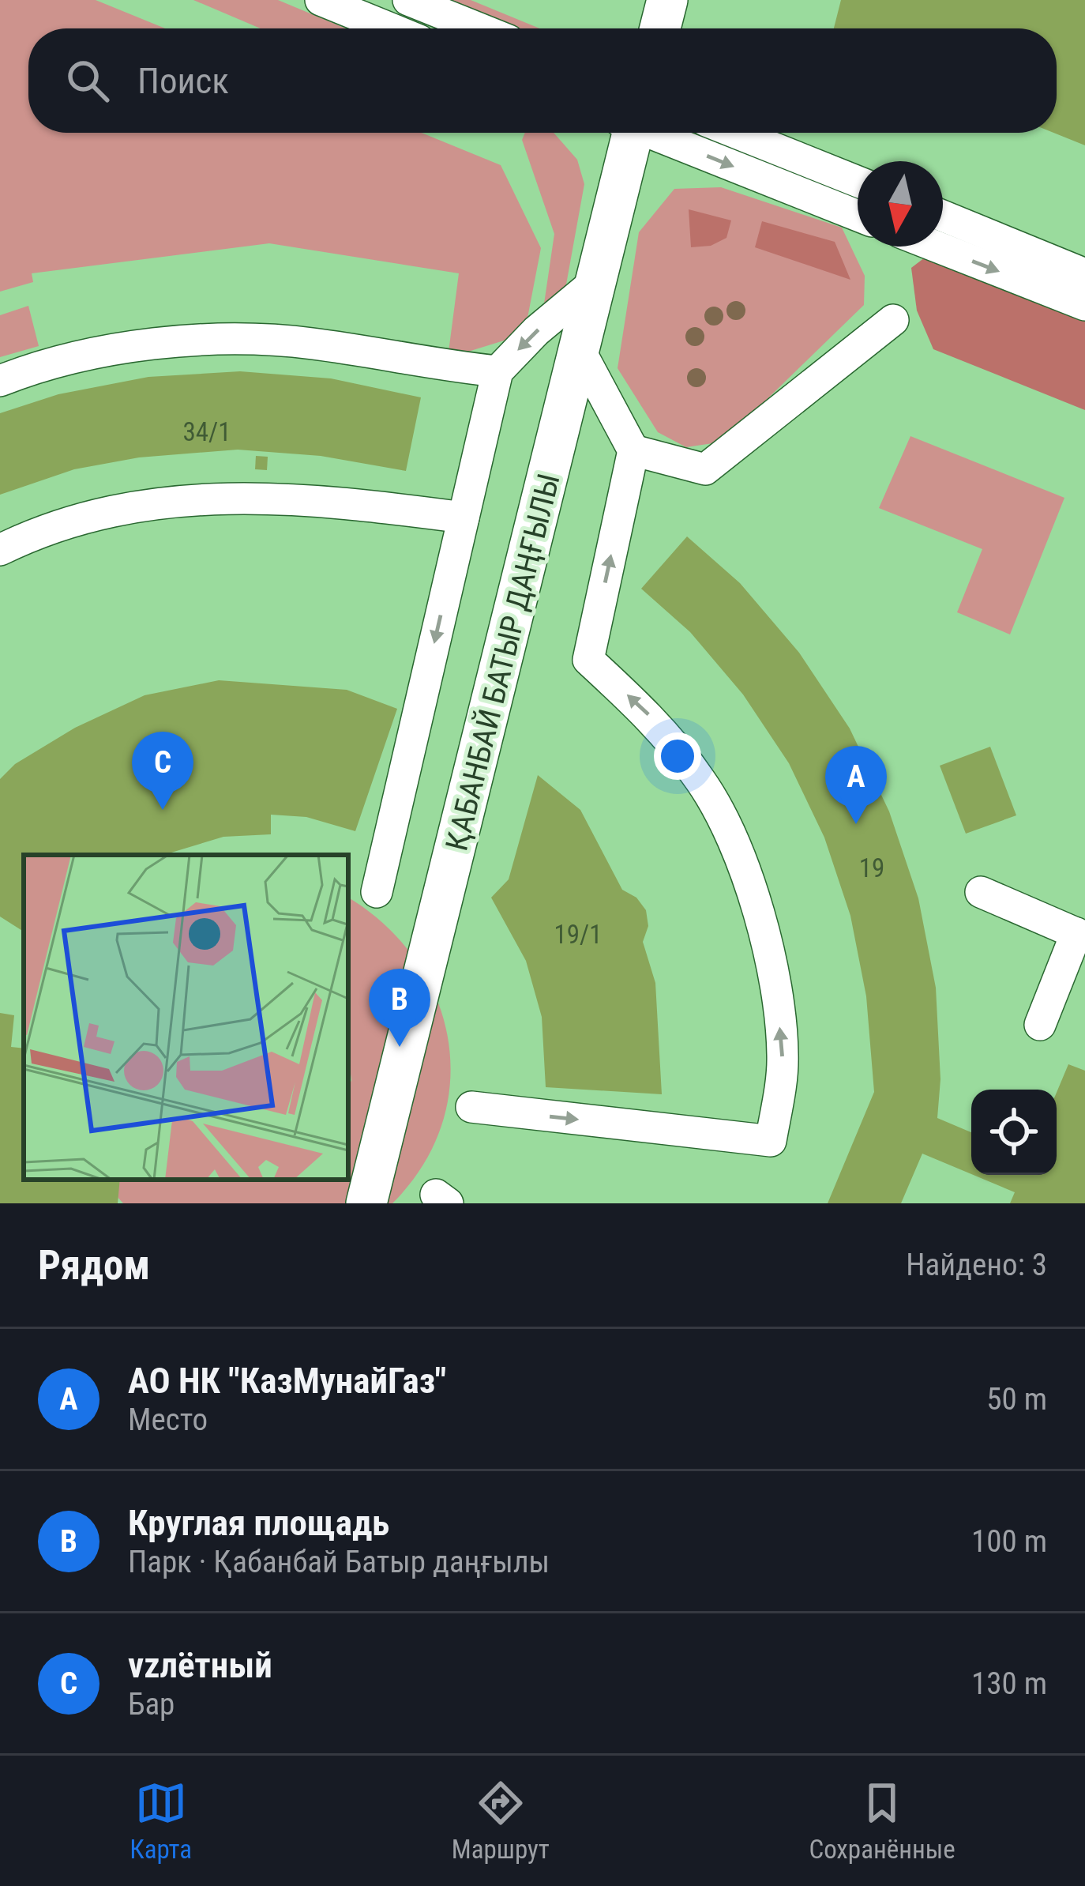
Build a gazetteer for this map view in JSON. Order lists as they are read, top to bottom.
{
  "streets": {
    "main road": ["ҚАБАНБАЙ БАТЫР ДАҢҒЫЛЫ"]
  },
  "house_numbers": ["34/1", "19", "19/1"],
  "north": "bottom",
  "page": {
    "search": "Поиск",
    "pins": ["C", "A", "B"],
    "heading": ["Рядом", "Найдено: 3"],
    "list": [
      {
        "mark": "A",
        "name": "АО НК \"КазМунайГаз\"",
        "note": "Место",
        "value": "50 m"
      },
      {
        "mark": "B",
        "name": "Круглая площадь",
        "note": "Парк · Қабанбай Батыр даңғылы",
        "value": "100 m"
      },
      {
        "mark": "C",
        "name": "vzлётный",
        "note": "Бар",
        "value": "130 m"
      }
    ],
    "nav": ["Карта", "Маршрут", "Сохранённые"]
  }
}
